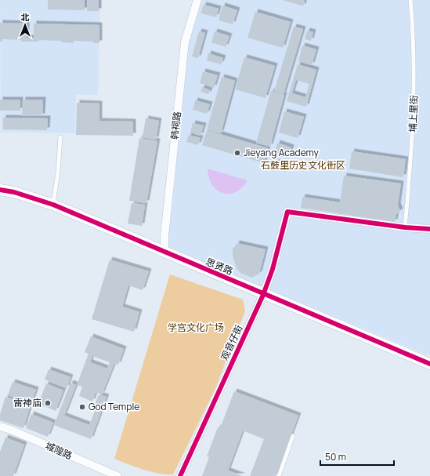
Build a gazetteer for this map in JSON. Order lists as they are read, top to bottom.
{
  "streets": {
    "street": [
      "韩祠路",
      "思贤路",
      "观音仔街",
      "城隍路"
    ],
    "lane": ["埔上里街"]
  },
  "crossings": [
    ["埔上里街", "观音仔街"],
    ["韩祠路", "思贤路"],
    ["思贤路", "观音仔街"]
  ],
  "parks": ["石鼓里历史文化街区", "学宫文化广场"],
  "places": ["Jieyang Academy", "雷神庙", "God Temple"],
  "scale_bar": "50 m",
  "north": "top"
}
